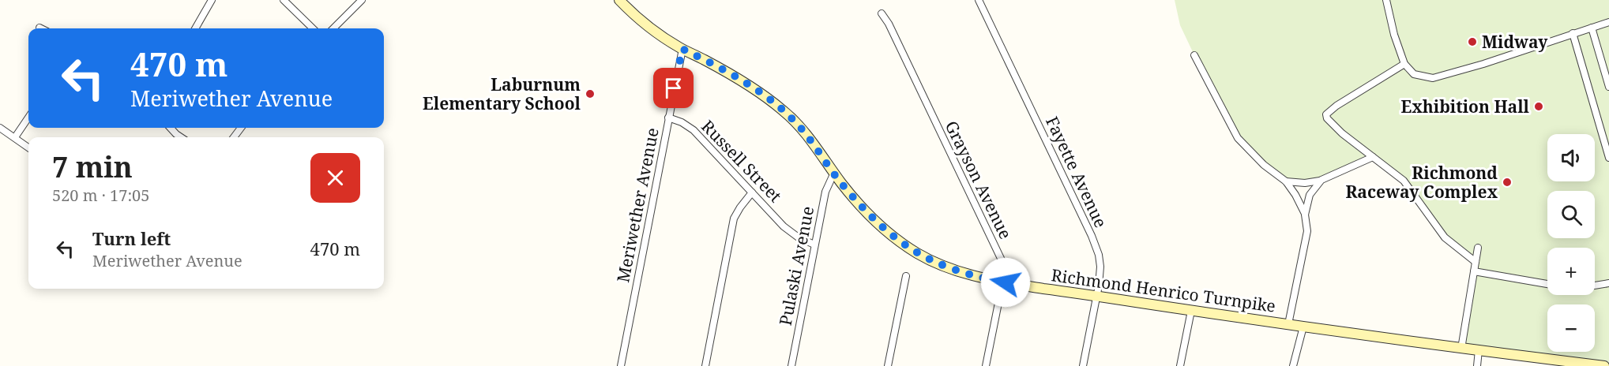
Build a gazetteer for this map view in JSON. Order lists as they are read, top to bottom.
{
  "streets": {
    "main road": ["Richmond Henrico Turnpike"],
    "street": [
      "Russell Street",
      "Fayette Avenue",
      "Grayson Avenue",
      "Meriwether Avenue",
      "Pulaski Avenue"
    ]
  },
  "crossings": [
    ["Russell Street", "Meriwether Avenue"],
    ["Russell Street", "Pulaski Avenue"],
    ["Fayette Avenue", "Richmond Henrico Turnpike"],
    ["Grayson Avenue", "Richmond Henrico Turnpike"],
    ["Meriwether Avenue", "Richmond Henrico Turnpike"],
    ["Pulaski Avenue", "Richmond Henrico Turnpike"]
  ],
  "places": [
    "Midway",
    "Laburnum Elementary School",
    "Exhibition Hall",
    "Richmond Raceway Complex"
  ],
  "page": {
    "turn": ["470 m", "Meriwether Avenue"],
    "map_buttons": ["+", "−"],
    "heading": ["7 min", "520 m · 17:05"],
    "list": [
      {
        "name": "Turn left",
        "note": "Meriwether Avenue",
        "value": "470 m"
      }
    ]
  }
}
